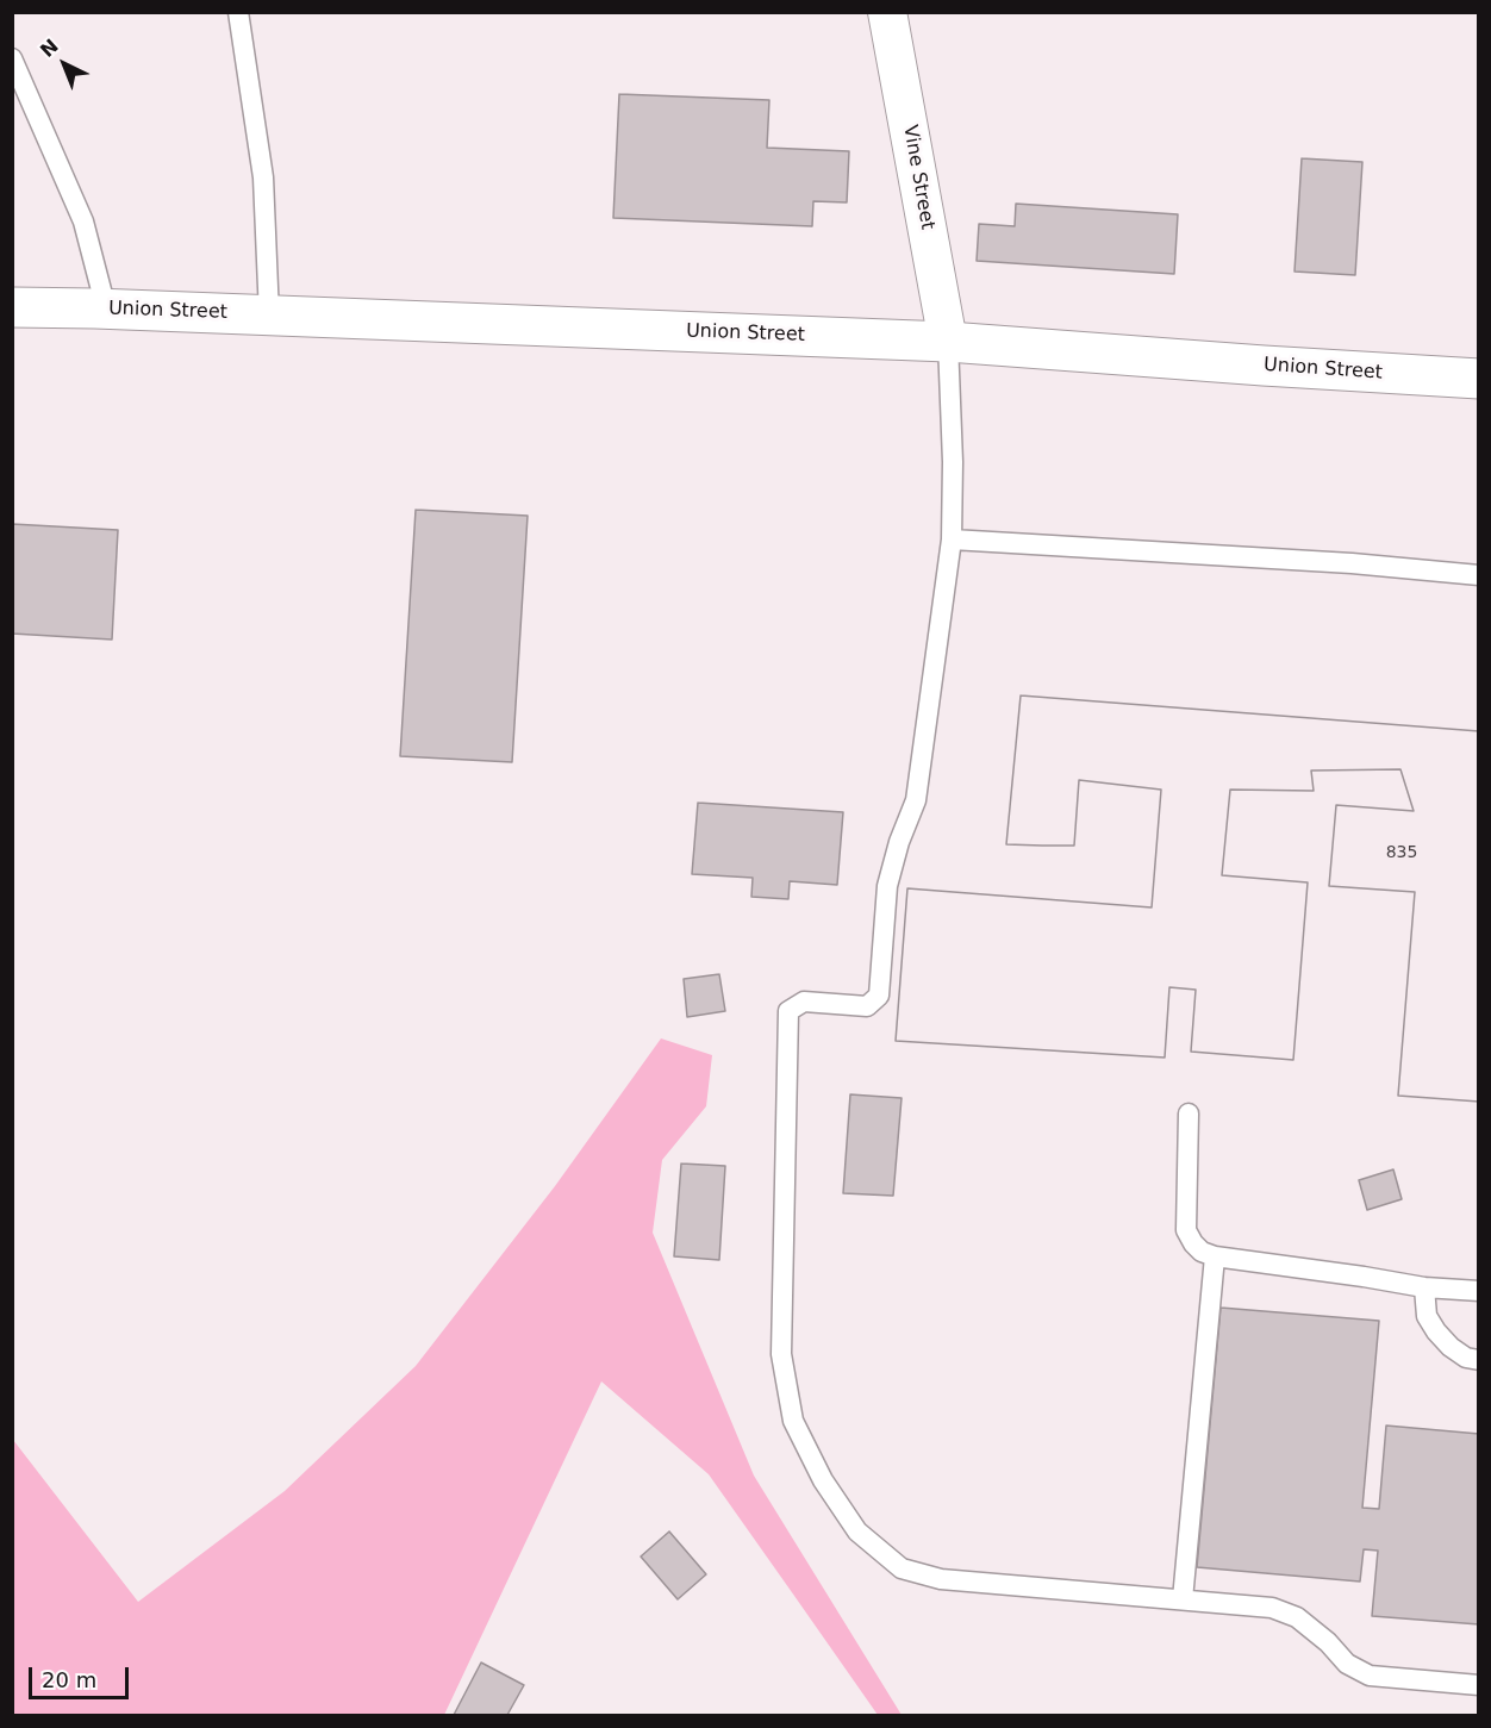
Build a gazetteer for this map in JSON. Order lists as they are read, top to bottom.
{
  "streets": {
    "main road": ["Union Street"],
    "street": ["Vine Street"]
  },
  "crossings": [
    ["Vine Street", "Union Street"]
  ],
  "house_numbers": ["835"],
  "scale_bar": "20 m",
  "north": "top left"
}
